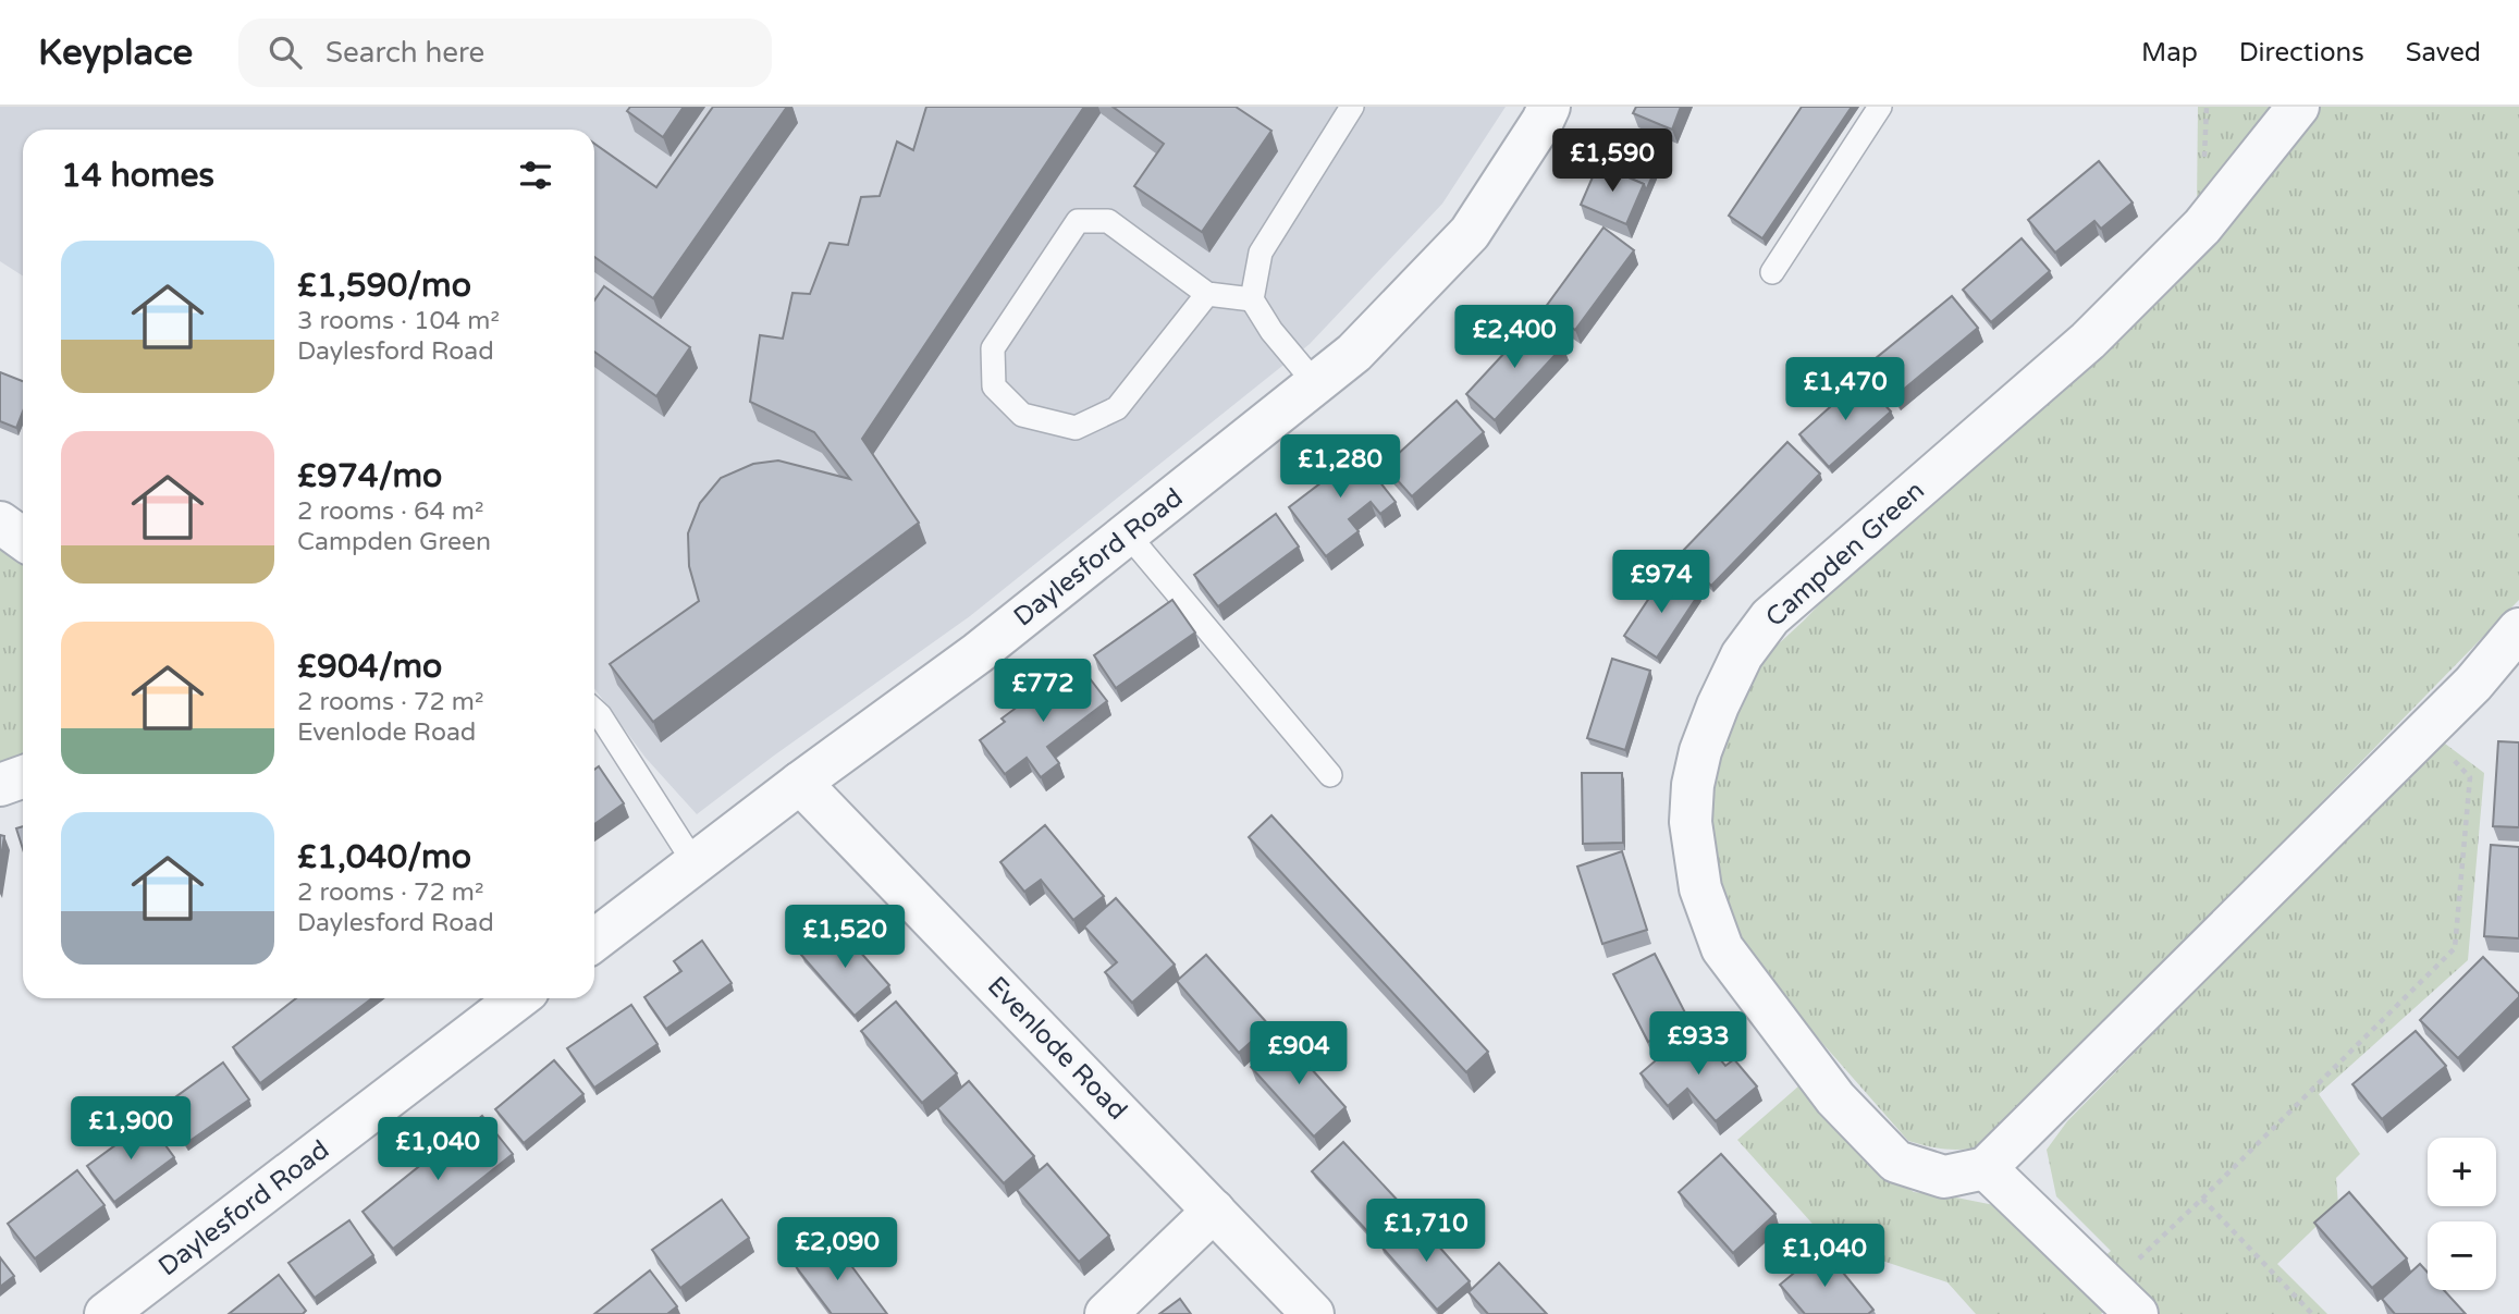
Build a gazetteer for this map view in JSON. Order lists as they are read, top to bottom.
{
  "streets": {
    "street": ["Campden Green", "Daylesford Road", "Evenlode Road"]
  },
  "crossings": [
    ["Daylesford Road", "Evenlode Road"]
  ],
  "page": {
    "header": "Keyplace",
    "search": "Search here",
    "nav": ["Map", "Directions", "Saved"],
    "price": [
      "£1,590",
      "£2,400",
      "£1,470",
      "£1,280",
      "£974",
      "£772",
      "£1,520",
      "£933",
      "£904",
      "£1,900",
      "£1,040",
      "£1,710",
      "£2,090",
      "£1,040"
    ],
    "heading": "14 homes",
    "list": [
      {
        "name": "£1,590/mo",
        "note": "3 rooms · 104 m² · Daylesford Road"
      },
      {
        "name": "£974/mo",
        "note": "2 rooms · 64 m² · Campden Green"
      },
      {
        "name": "£904/mo",
        "note": "2 rooms · 72 m² · Evenlode Road"
      },
      {
        "name": "£1,040/mo",
        "note": "2 rooms · 72 m² · Daylesford Road"
      }
    ],
    "map_buttons": ["+", "−"]
  }
}
